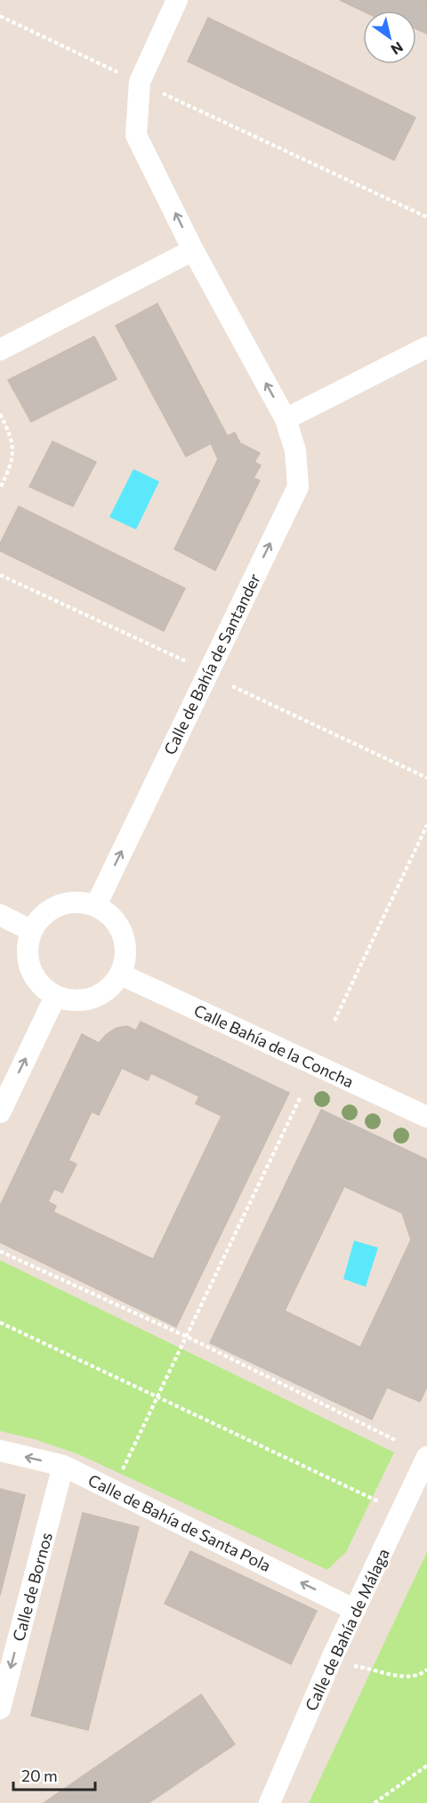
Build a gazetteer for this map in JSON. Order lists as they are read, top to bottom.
{
  "streets": {
    "street": [
      "Calle de Bahía de Santander",
      "Calle Bahía de la Concha",
      "Calle de Bahía de Santa Pola",
      "Calle de Bornos",
      "Calle de Bahía de Málaga"
    ]
  },
  "crossings": [
    ["Calle de Bahía de Santander", "Calle Bahía de la Concha"],
    ["Calle de Bahía de Santa Pola", "Calle de Bornos"],
    ["Calle de Bahía de Santa Pola", "Calle de Bahía de Málaga"]
  ],
  "one_way": ["Calle de Bahía de Santander", "Calle de Bahía de Santa Pola", "Calle de Bornos"],
  "scale_bar": "20 m",
  "north": "bottom right"
}
